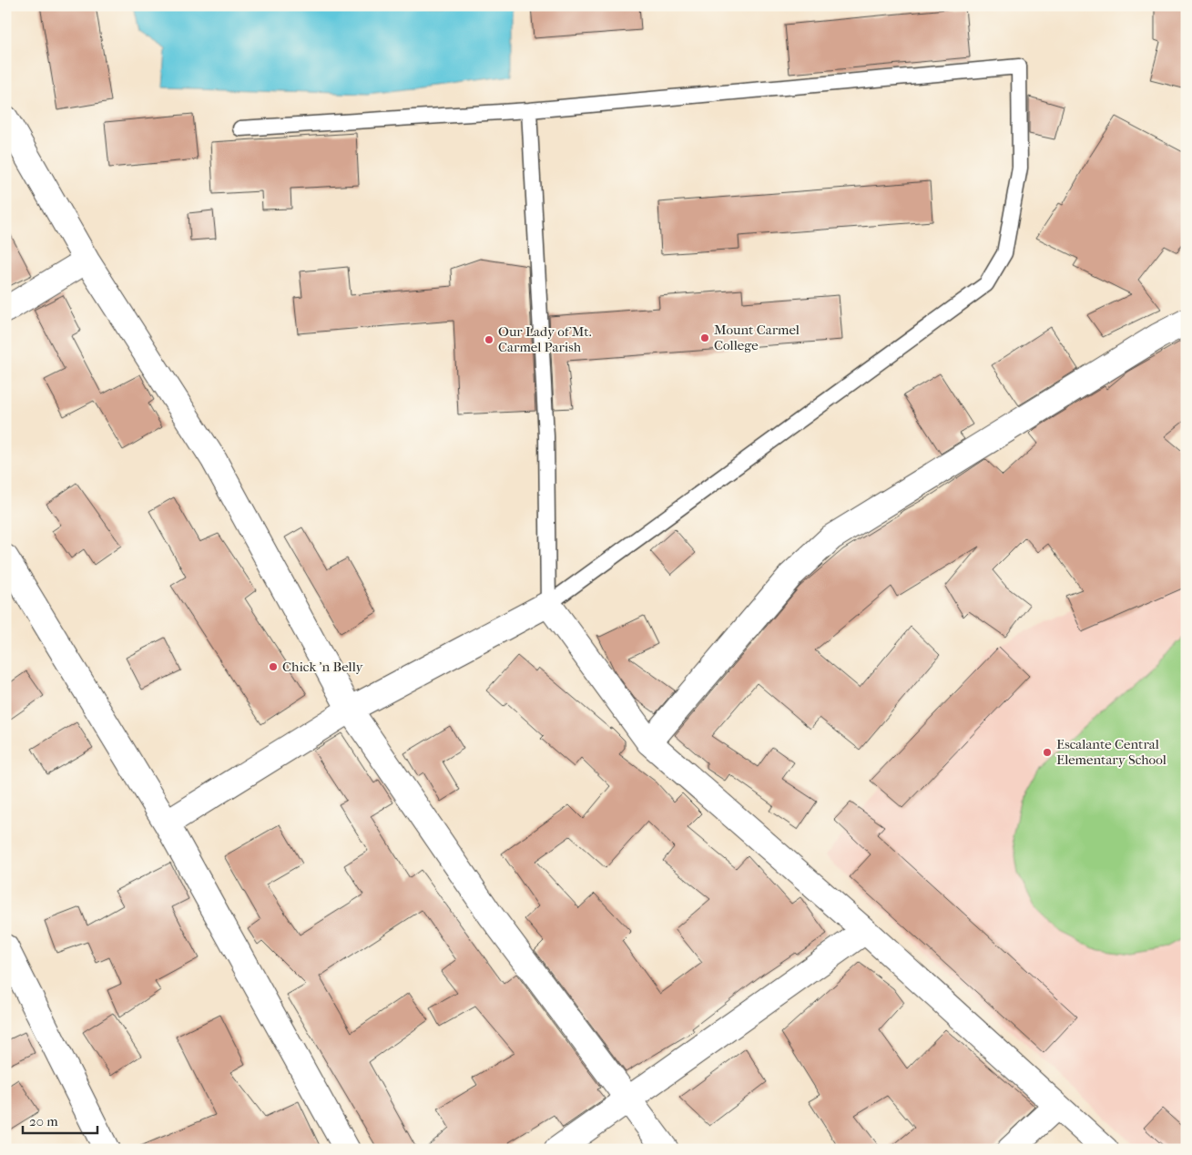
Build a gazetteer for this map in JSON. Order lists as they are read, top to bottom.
{
  "places": [
    "Mount Carmel College",
    "Our Lady of Mt. Carmel Parish",
    "Chick 'n Belly",
    "Escalante Central Elementary School"
  ],
  "scale_bar": "20 m"
}
